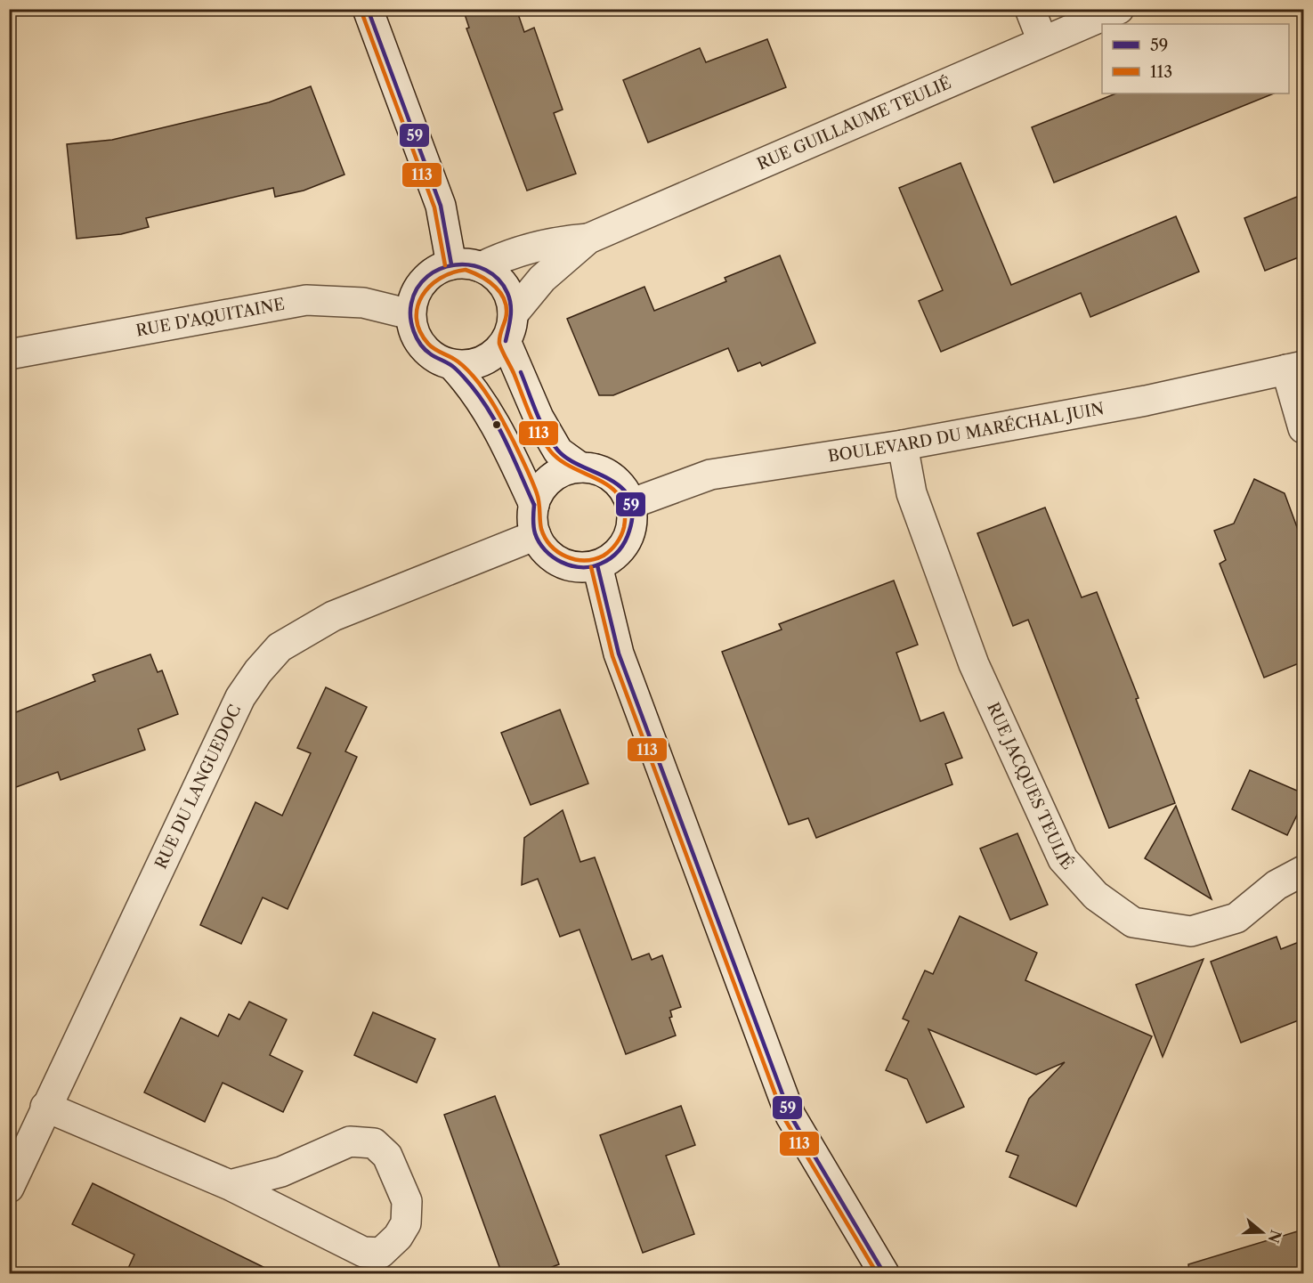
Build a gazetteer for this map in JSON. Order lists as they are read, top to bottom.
{
  "streets": {
    "street": [
      "RUE GUILLAUME TEULIÉ",
      "RUE D'AQUITAINE",
      "BOULEVARD DU MARÉCHAL JUIN",
      "RUE JACQUES TEULIÉ",
      "RUE DU LANGUEDOC"
    ]
  },
  "crossings": [
    ["RUE GUILLAUME TEULIÉ", "RUE D'AQUITAINE"],
    ["BOULEVARD DU MARÉCHAL JUIN", "RUE JACQUES TEULIÉ"],
    ["BOULEVARD DU MARÉCHAL JUIN", "RUE DU LANGUEDOC"]
  ],
  "lines": ["transit line 59", "transit line 113"],
  "legend": ["59", "113"],
  "north": "right"
}
